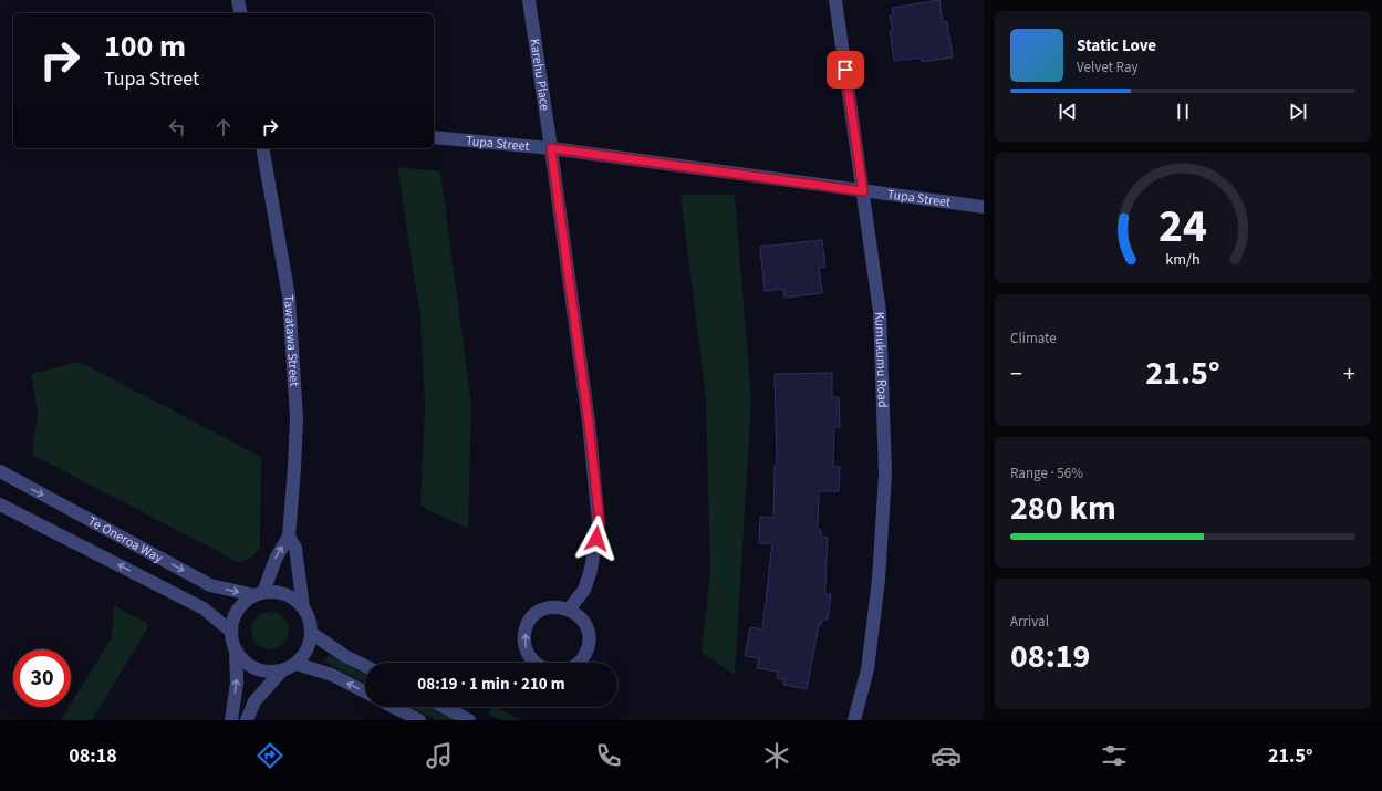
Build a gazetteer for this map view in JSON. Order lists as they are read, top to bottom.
{
  "streets": {
    "street": [
      "Karehu Place",
      "Tupa Street",
      "Tawatawa Street",
      "Kumukumu Road",
      "Te Oneroa Way"
    ]
  },
  "crossings": [
    ["Karehu Place", "Tupa Street"],
    ["Tupa Street", "Kumukumu Road"],
    ["Tawatawa Street", "Te Oneroa Way"]
  ],
  "page": {
    "turn": ["100 m", "Tupa Street"],
    "song": ["Static Love", "Velvet Ray"],
    "tile": [
      "Climate",
      ["Range · 56%", "280 km"],
      ["Arrival", "08:19"]
    ],
    "heat": ["−", "21.5°", "+"],
    "limit": "30",
    "trip": "08:19 · 1 min · 210 m",
    "tabs": ["08:18", "21.5°"],
    "gauge": ["24", "km/h"]
  }
}
